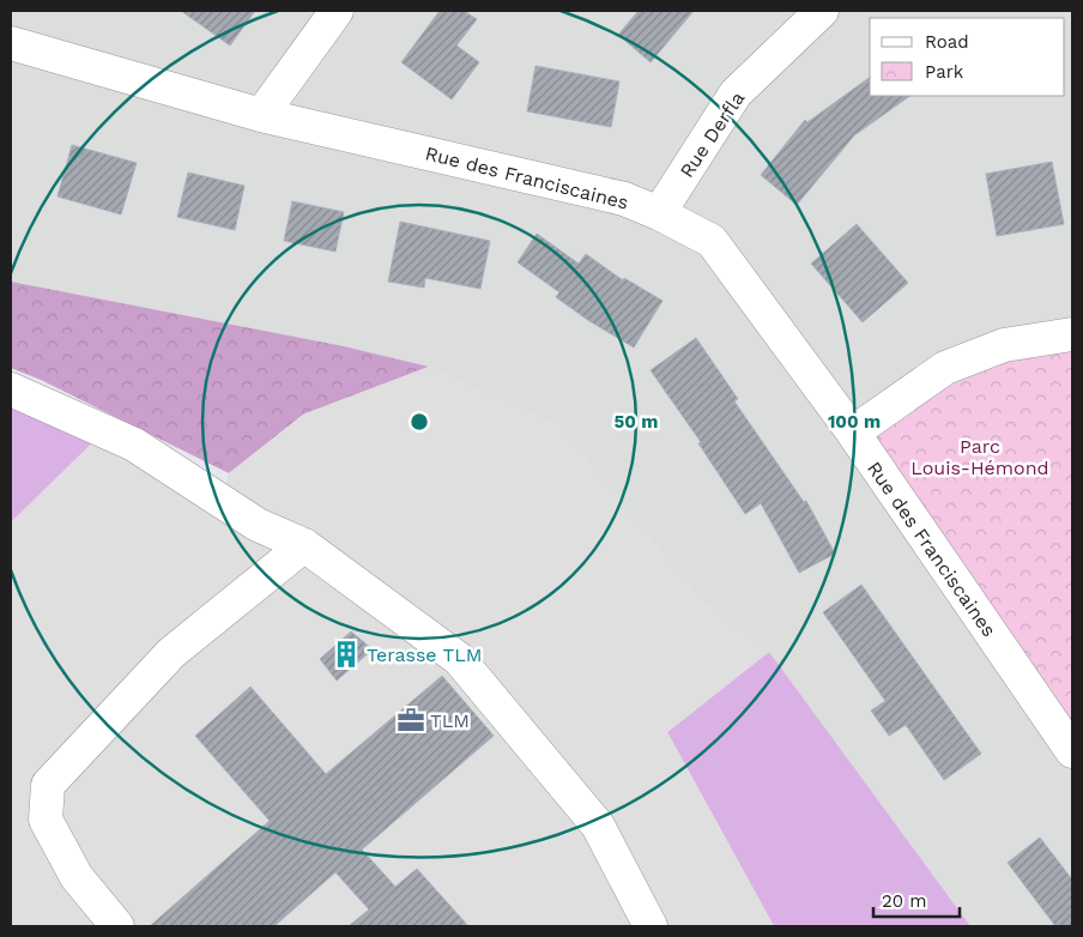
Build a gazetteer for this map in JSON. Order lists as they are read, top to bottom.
{
  "streets": {
    "street": ["Rue Derfla", "Rue des Franciscaines"]
  },
  "crossings": [
    ["Rue Derfla", "Rue des Franciscaines"]
  ],
  "parks": ["Parc Louis-Hémond"],
  "places": {
    "building": ["Terasse TLM"],
    "office": ["TLM"]
  },
  "legend": ["Road", "Park"],
  "scale_bar": "20 m",
  "rings": ["50 m", "100 m"]
}
